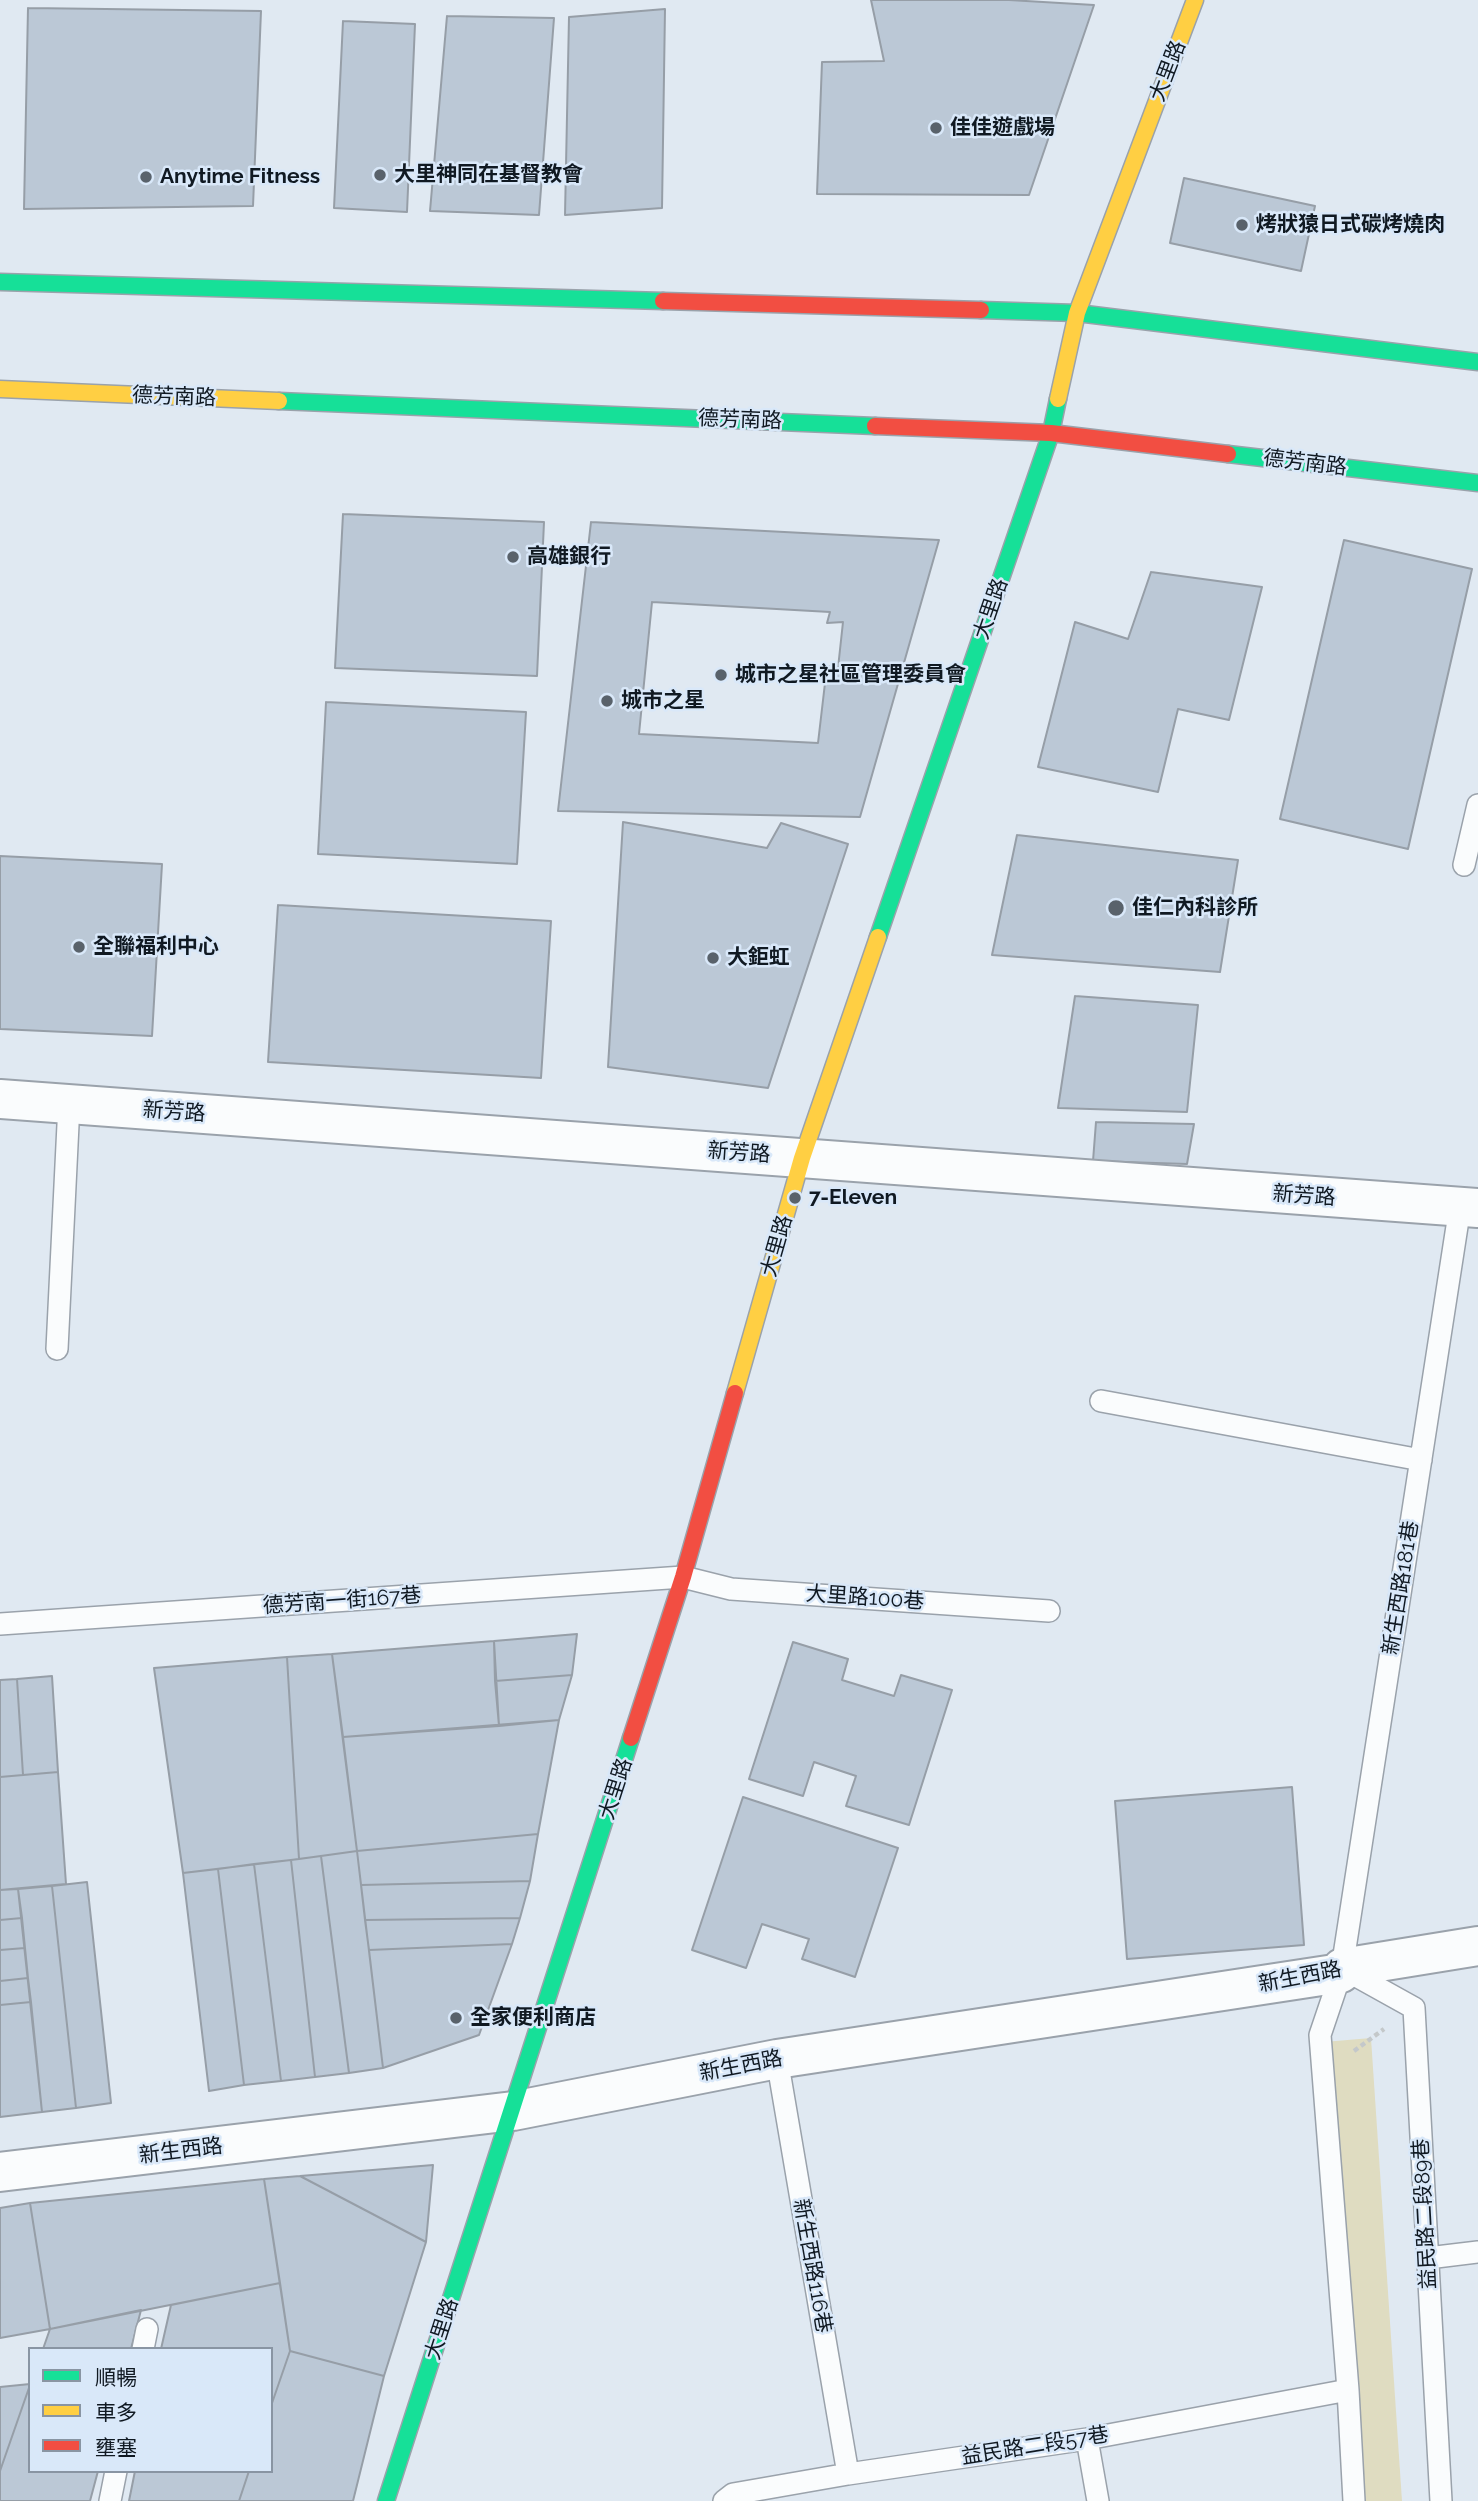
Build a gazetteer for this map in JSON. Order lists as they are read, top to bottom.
{
  "streets": {
    "street": [
      "大里路",
      "德芳南路",
      "新芳路",
      "新生西路"
    ],
    "lane": [
      "新生西路181巷",
      "大里路100巷",
      "德芳南一街167巷",
      "益民路二段89巷",
      "新生西路116巷",
      "益民路二段57巷"
    ]
  },
  "crossings": [
    ["大里路", "德芳南路"],
    ["大里路", "新芳路"],
    ["大里路", "大里路100巷"],
    ["大里路", "德芳南一街167巷"],
    ["大里路", "新生西路"],
    ["新芳路", "新生西路181巷"],
    ["新生西路181巷", "新生西路"],
    ["新生西路181巷", "益民路二段89巷"],
    ["大里路100巷", "德芳南一街167巷"],
    ["新生西路", "益民路二段89巷"],
    ["新生西路", "新生西路116巷"],
    ["新生西路116巷", "益民路二段57巷"]
  ],
  "places": [
    "佳佳遊戲場",
    "大里神同在基督教會",
    "Anytime Fitness",
    "烤狀猿日式碳烤燒肉",
    "高雄銀行",
    "城市之星社區管理委員會",
    "城市之星",
    "佳仁內科診所",
    "全聯福利中心",
    "大鉅虹",
    "7-Eleven",
    "全家便利商店"
  ],
  "legend": ["順暢", "車多", "壅塞"]
}
